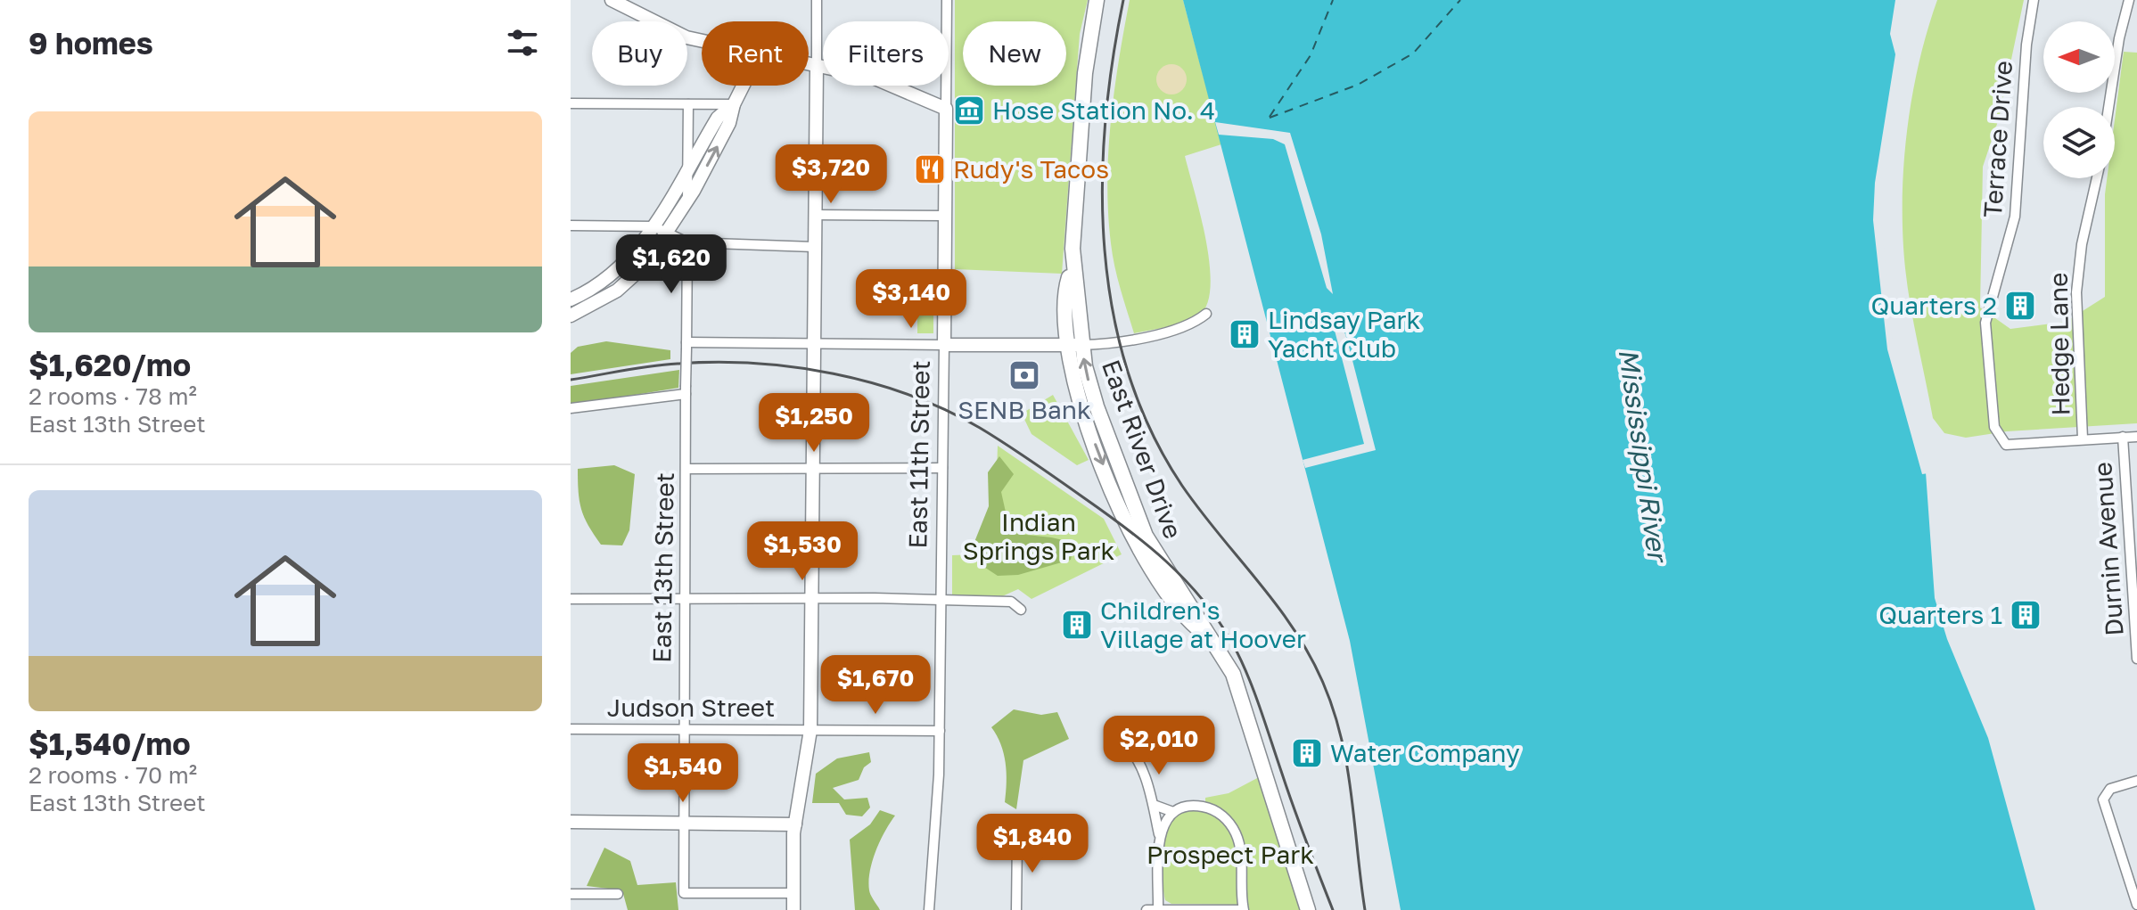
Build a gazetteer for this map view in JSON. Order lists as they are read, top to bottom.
{
  "streets": {
    "main road": ["East River Drive"],
    "street": [
      "Terrace Drive",
      "Hedge Lane",
      "East 11th Street",
      "Durnin Avenue",
      "East 13th Street",
      "Judson Street"
    ]
  },
  "crossings": [
    ["Terrace Drive", "Hedge Lane"],
    ["East 11th Street", "Judson Street"],
    ["East 13th Street", "Judson Street"]
  ],
  "water": ["Mississippi River"],
  "parks": ["Indian Springs Park", "Prospect Park"],
  "places": {
    "museum": ["Hose Station No. 4"],
    "restaurant": ["Rudy's Tacos"],
    "building": [
      "Quarters 2",
      "Lindsay Park Yacht Club",
      "Quarters 1",
      "Children's Village at Hoover",
      "Water Company"
    ],
    "bank": ["SENB Bank"]
  },
  "north": "left",
  "page": {
    "heading": "9 homes",
    "chip": [
      "Buy",
      "Rent",
      "Filters",
      "New"
    ],
    "list": [
      {
        "name": "$1,620/mo",
        "note": "2 rooms · 78 m² · East 13th Street"
      },
      {
        "name": "$1,540/mo",
        "note": "2 rooms · 70 m² · East 13th Street"
      }
    ],
    "price": [
      "$3,720",
      "$1,620",
      "$3,140",
      "$1,250",
      "$1,530",
      "$1,670",
      "$2,010",
      "$1,540",
      "$1,840"
    ]
  }
}
